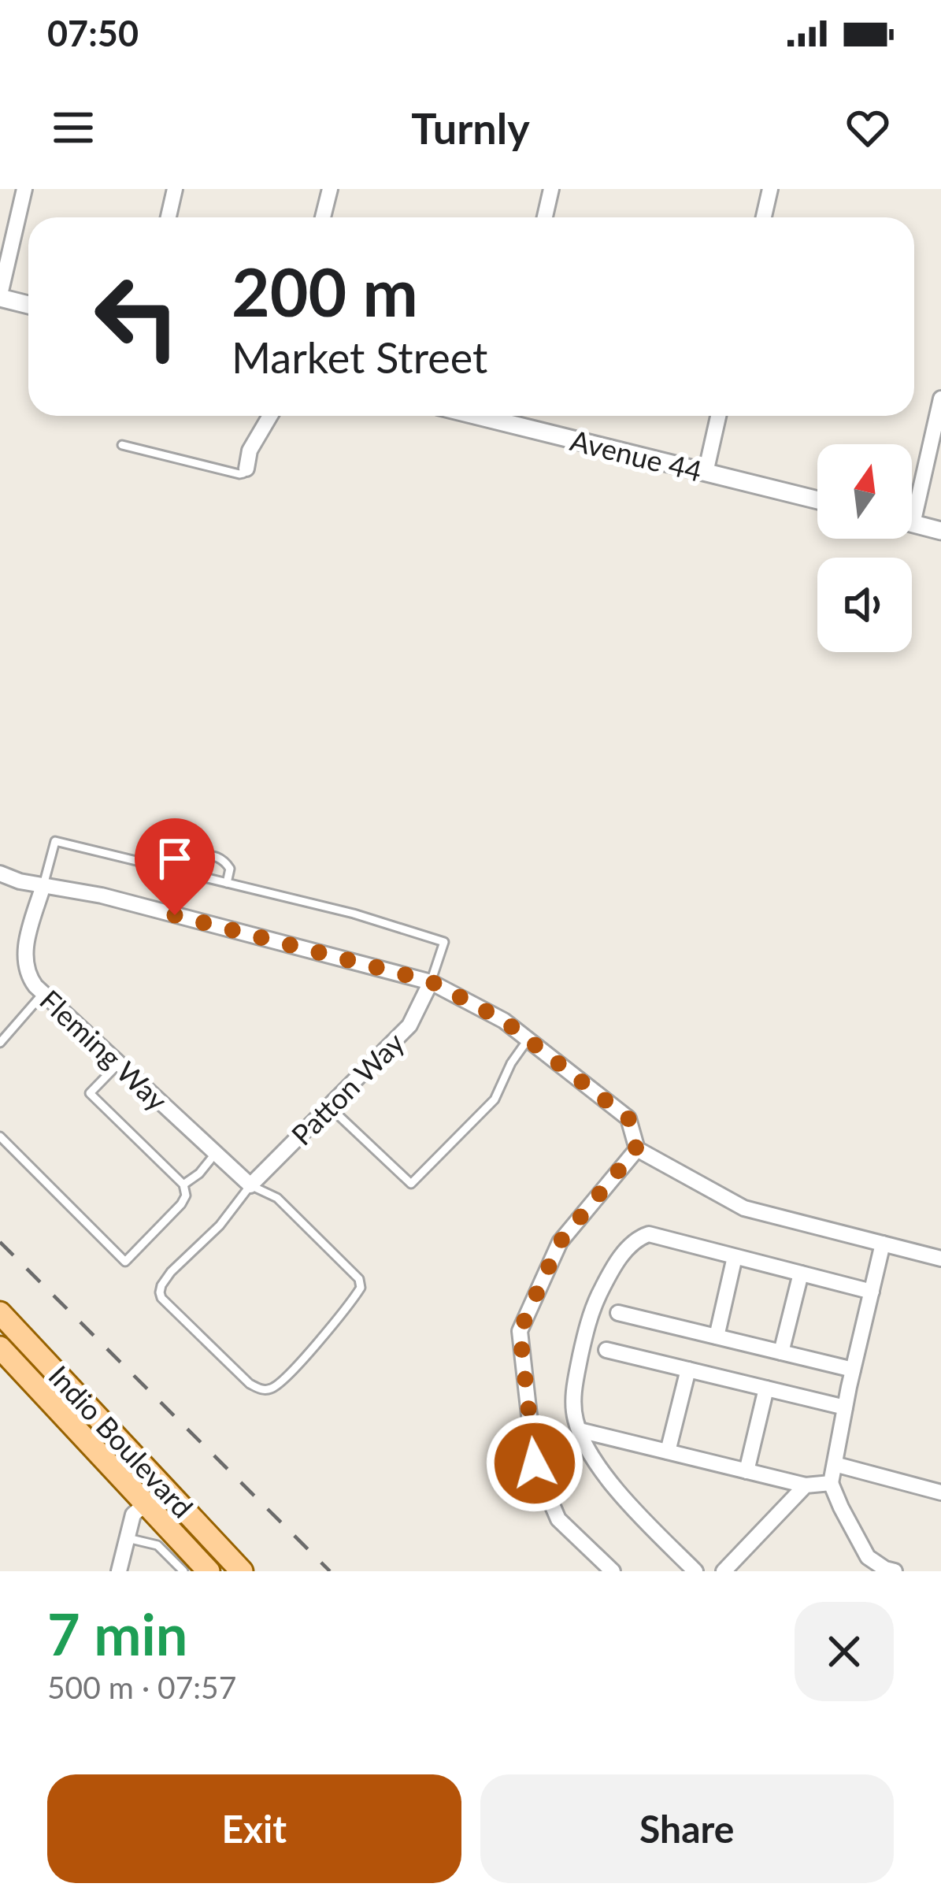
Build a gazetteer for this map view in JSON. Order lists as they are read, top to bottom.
{
  "streets": {
    "main road": ["Indio Boulevard"],
    "street": ["Avenue 44", "Fleming Way", "Patton Way"]
  },
  "crossings": [
    ["Fleming Way", "Patton Way"]
  ],
  "north": "top",
  "page": {
    "status": "07:50",
    "header": "Turnly",
    "turn": ["200 m", "Market Street"],
    "heading": ["7 min", "500 m · 07:57"],
    "buttons": ["Exit", "Share"]
  }
}
